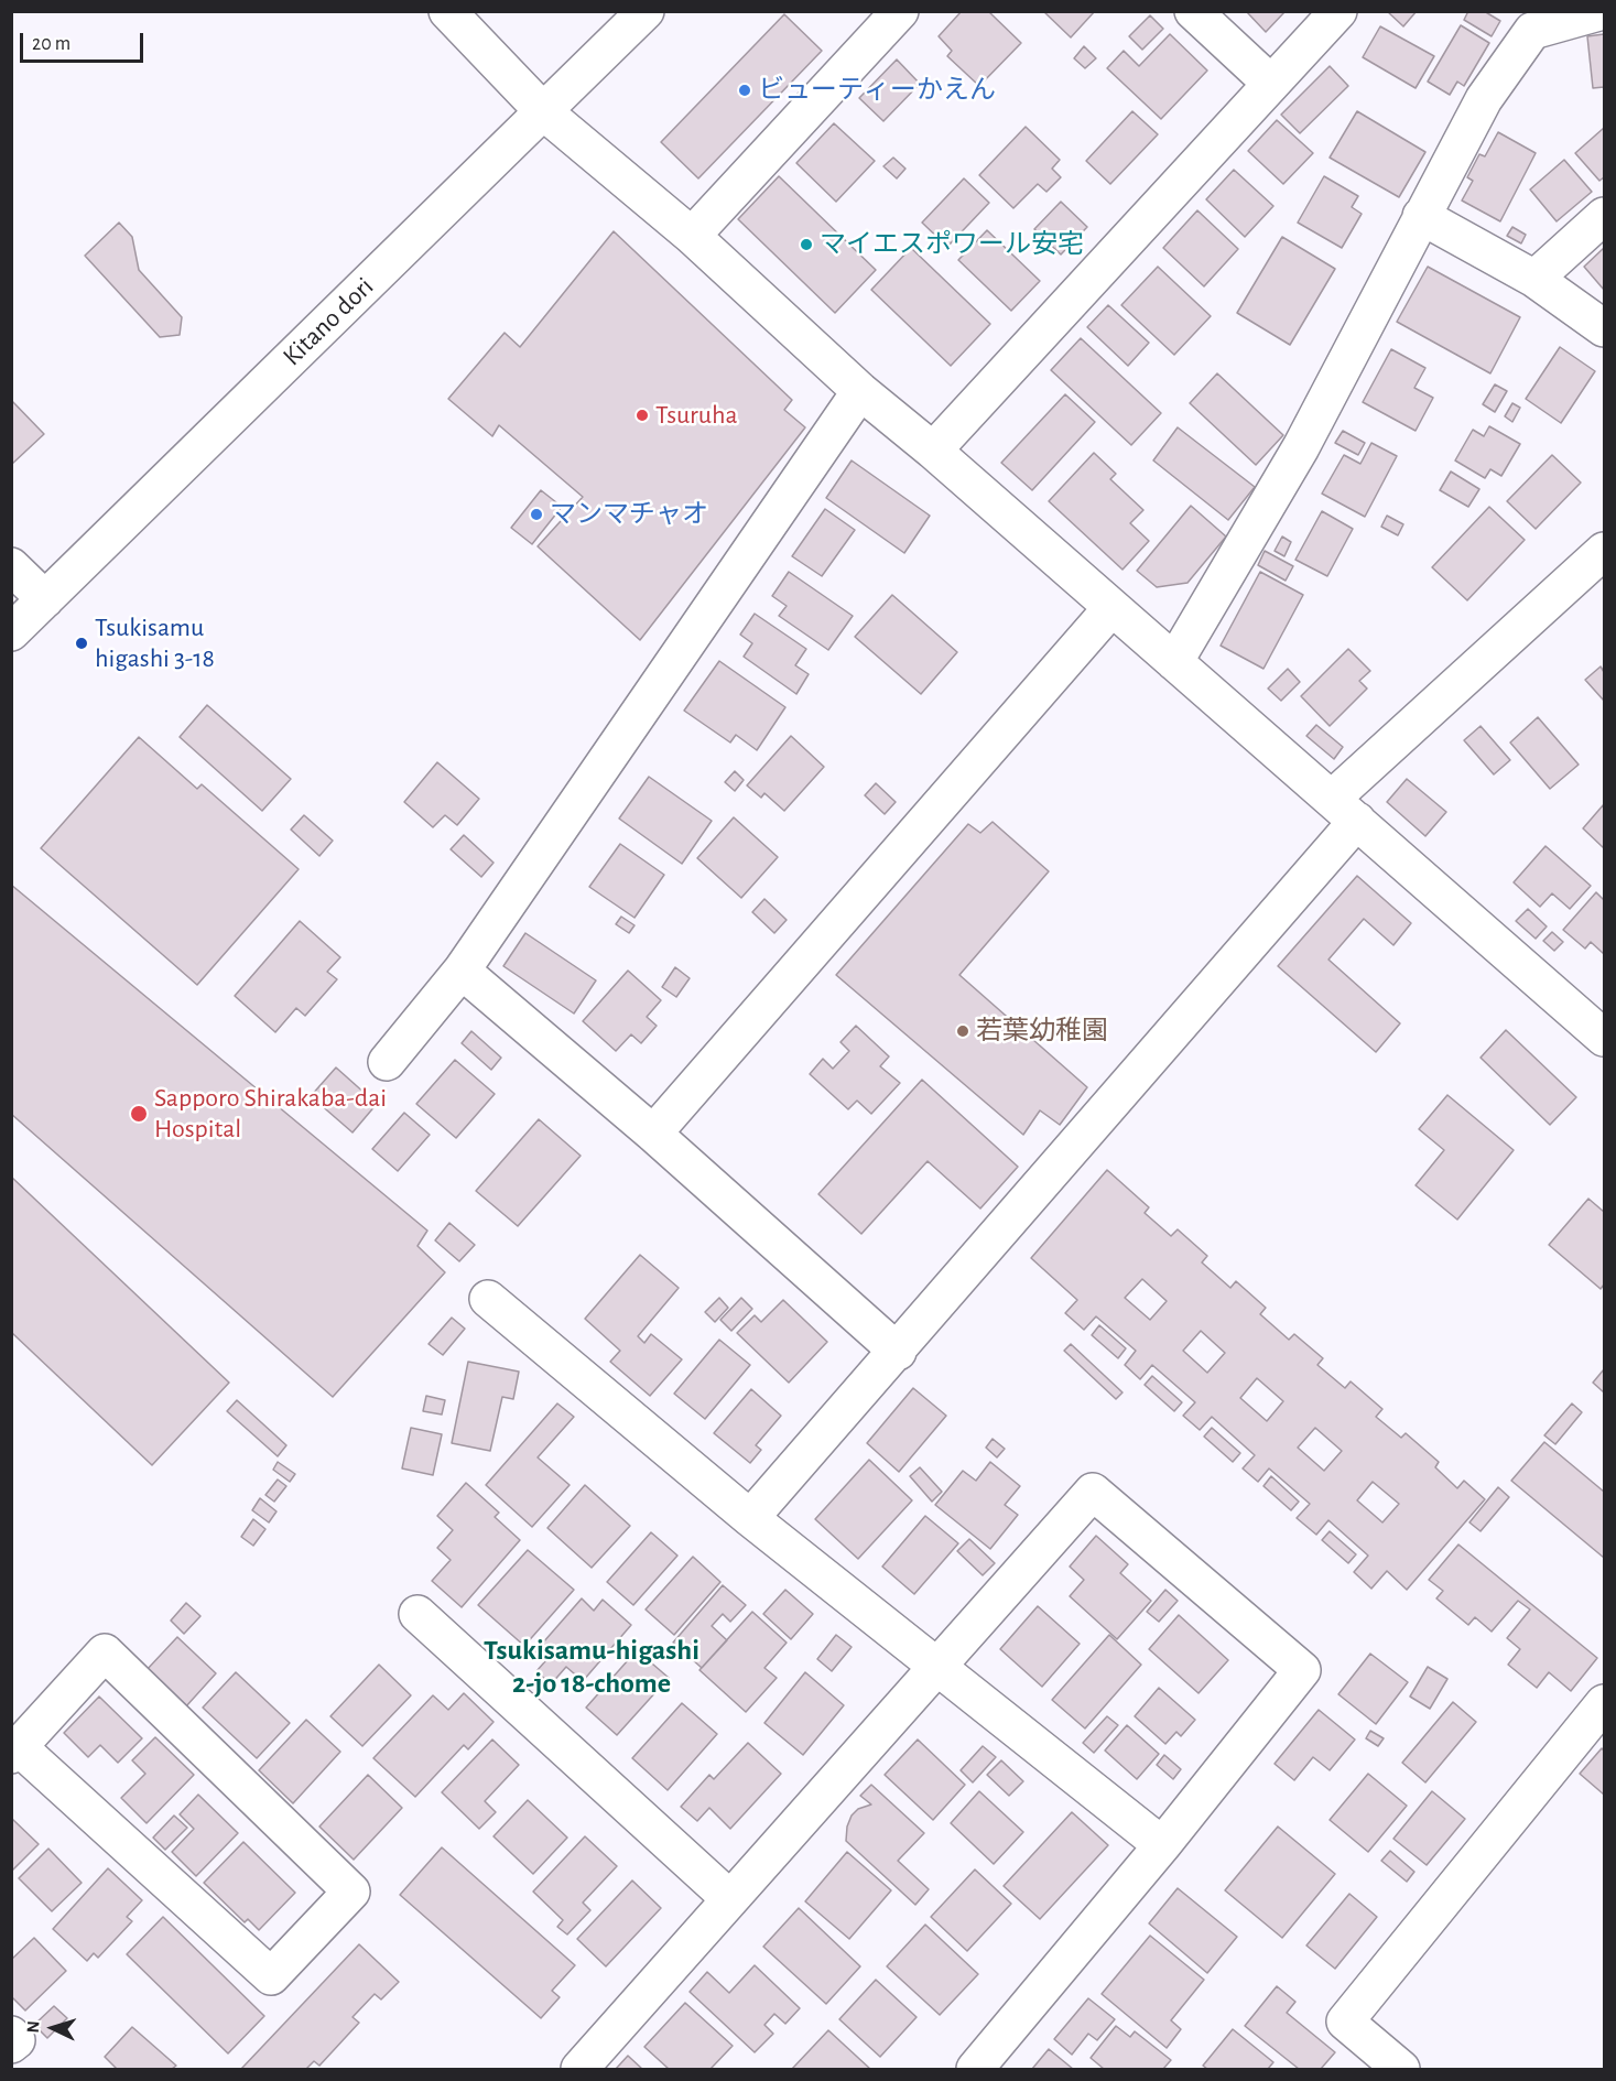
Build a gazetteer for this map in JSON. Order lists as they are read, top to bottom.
{
  "streets": {
    "street": ["Kitano dori"]
  },
  "districts": ["Tsukisamu-higashi 2-jo 18-chome"],
  "places": [
    "ビューティーかえん",
    "マイエスポワール安宅",
    "Tsuruha",
    "マンマチャオ",
    "Tsukisamu higashi 3-18",
    "若葉幼稚園",
    "Sapporo Shirakaba-dai Hospital"
  ],
  "scale_bar": "20 m",
  "north": "left"
}
